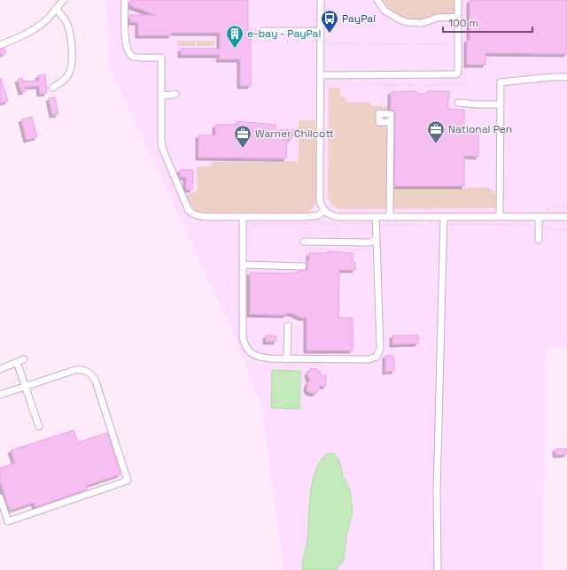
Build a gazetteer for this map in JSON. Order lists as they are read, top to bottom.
{
  "places": {
    "bus stop": ["PayPal"],
    "building": ["e-bay - PayPal"],
    "office": ["National Pen", "Warner Chilcott"]
  },
  "scale_bar": "100 m"
}
